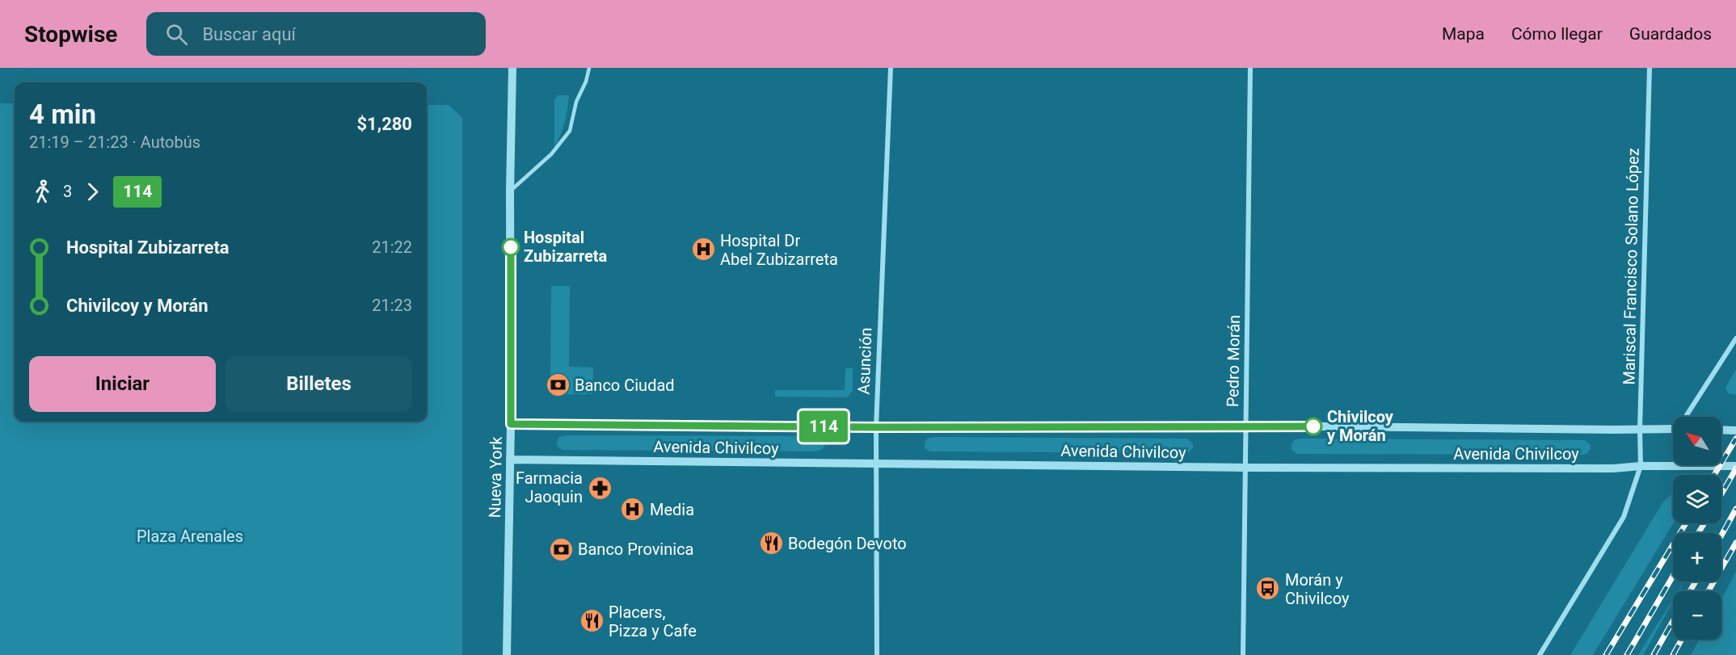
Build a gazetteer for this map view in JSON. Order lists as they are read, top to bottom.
{
  "streets": {
    "street": [
      "Mariscal Francisco Solano López",
      "Asunción",
      "Pedro Morán",
      "Avenida Chivilcoy",
      "Nueva York"
    ]
  },
  "crossings": [
    ["Mariscal Francisco Solano López", "Avenida Chivilcoy"],
    ["Asunción", "Avenida Chivilcoy"],
    ["Pedro Morán", "Avenida Chivilcoy"],
    ["Avenida Chivilcoy", "Nueva York"]
  ],
  "parks": ["Plaza Arenales"],
  "places": {
    "other": ["Hospital Zubizarreta", "Chivilcoy y Morán"],
    "hospital": ["Hospital Dr Abel Zubizarreta", "Media"],
    "bank": ["Banco Ciudad", "Banco Provinica"],
    "pharmacy": ["Farmacia Jaoquin"],
    "restaurant": ["Bodegón Devoto", "Placers, Pizza y Cafe"],
    "bus stop": ["Morán y Chivilcoy"]
  },
  "lines": ["bus line 114"],
  "north": "top left",
  "page": {
    "header": "Stopwise",
    "search": "Buscar aquí",
    "nav": ["Mapa", "Cómo llegar", "Guardados"],
    "on_map": "114",
    "heading": ["4 min", "21:19 – 21:23 · Autobús", "$1,280"],
    "legs": ["3", "114"],
    "list": [
      {
        "name": "Hospital Zubizarreta",
        "value": "21:22"
      },
      {
        "name": "Chivilcoy y Morán",
        "value": "21:23"
      }
    ],
    "buttons": ["Iniciar", "Billetes"],
    "map_buttons": ["+", "−"]
  }
}
